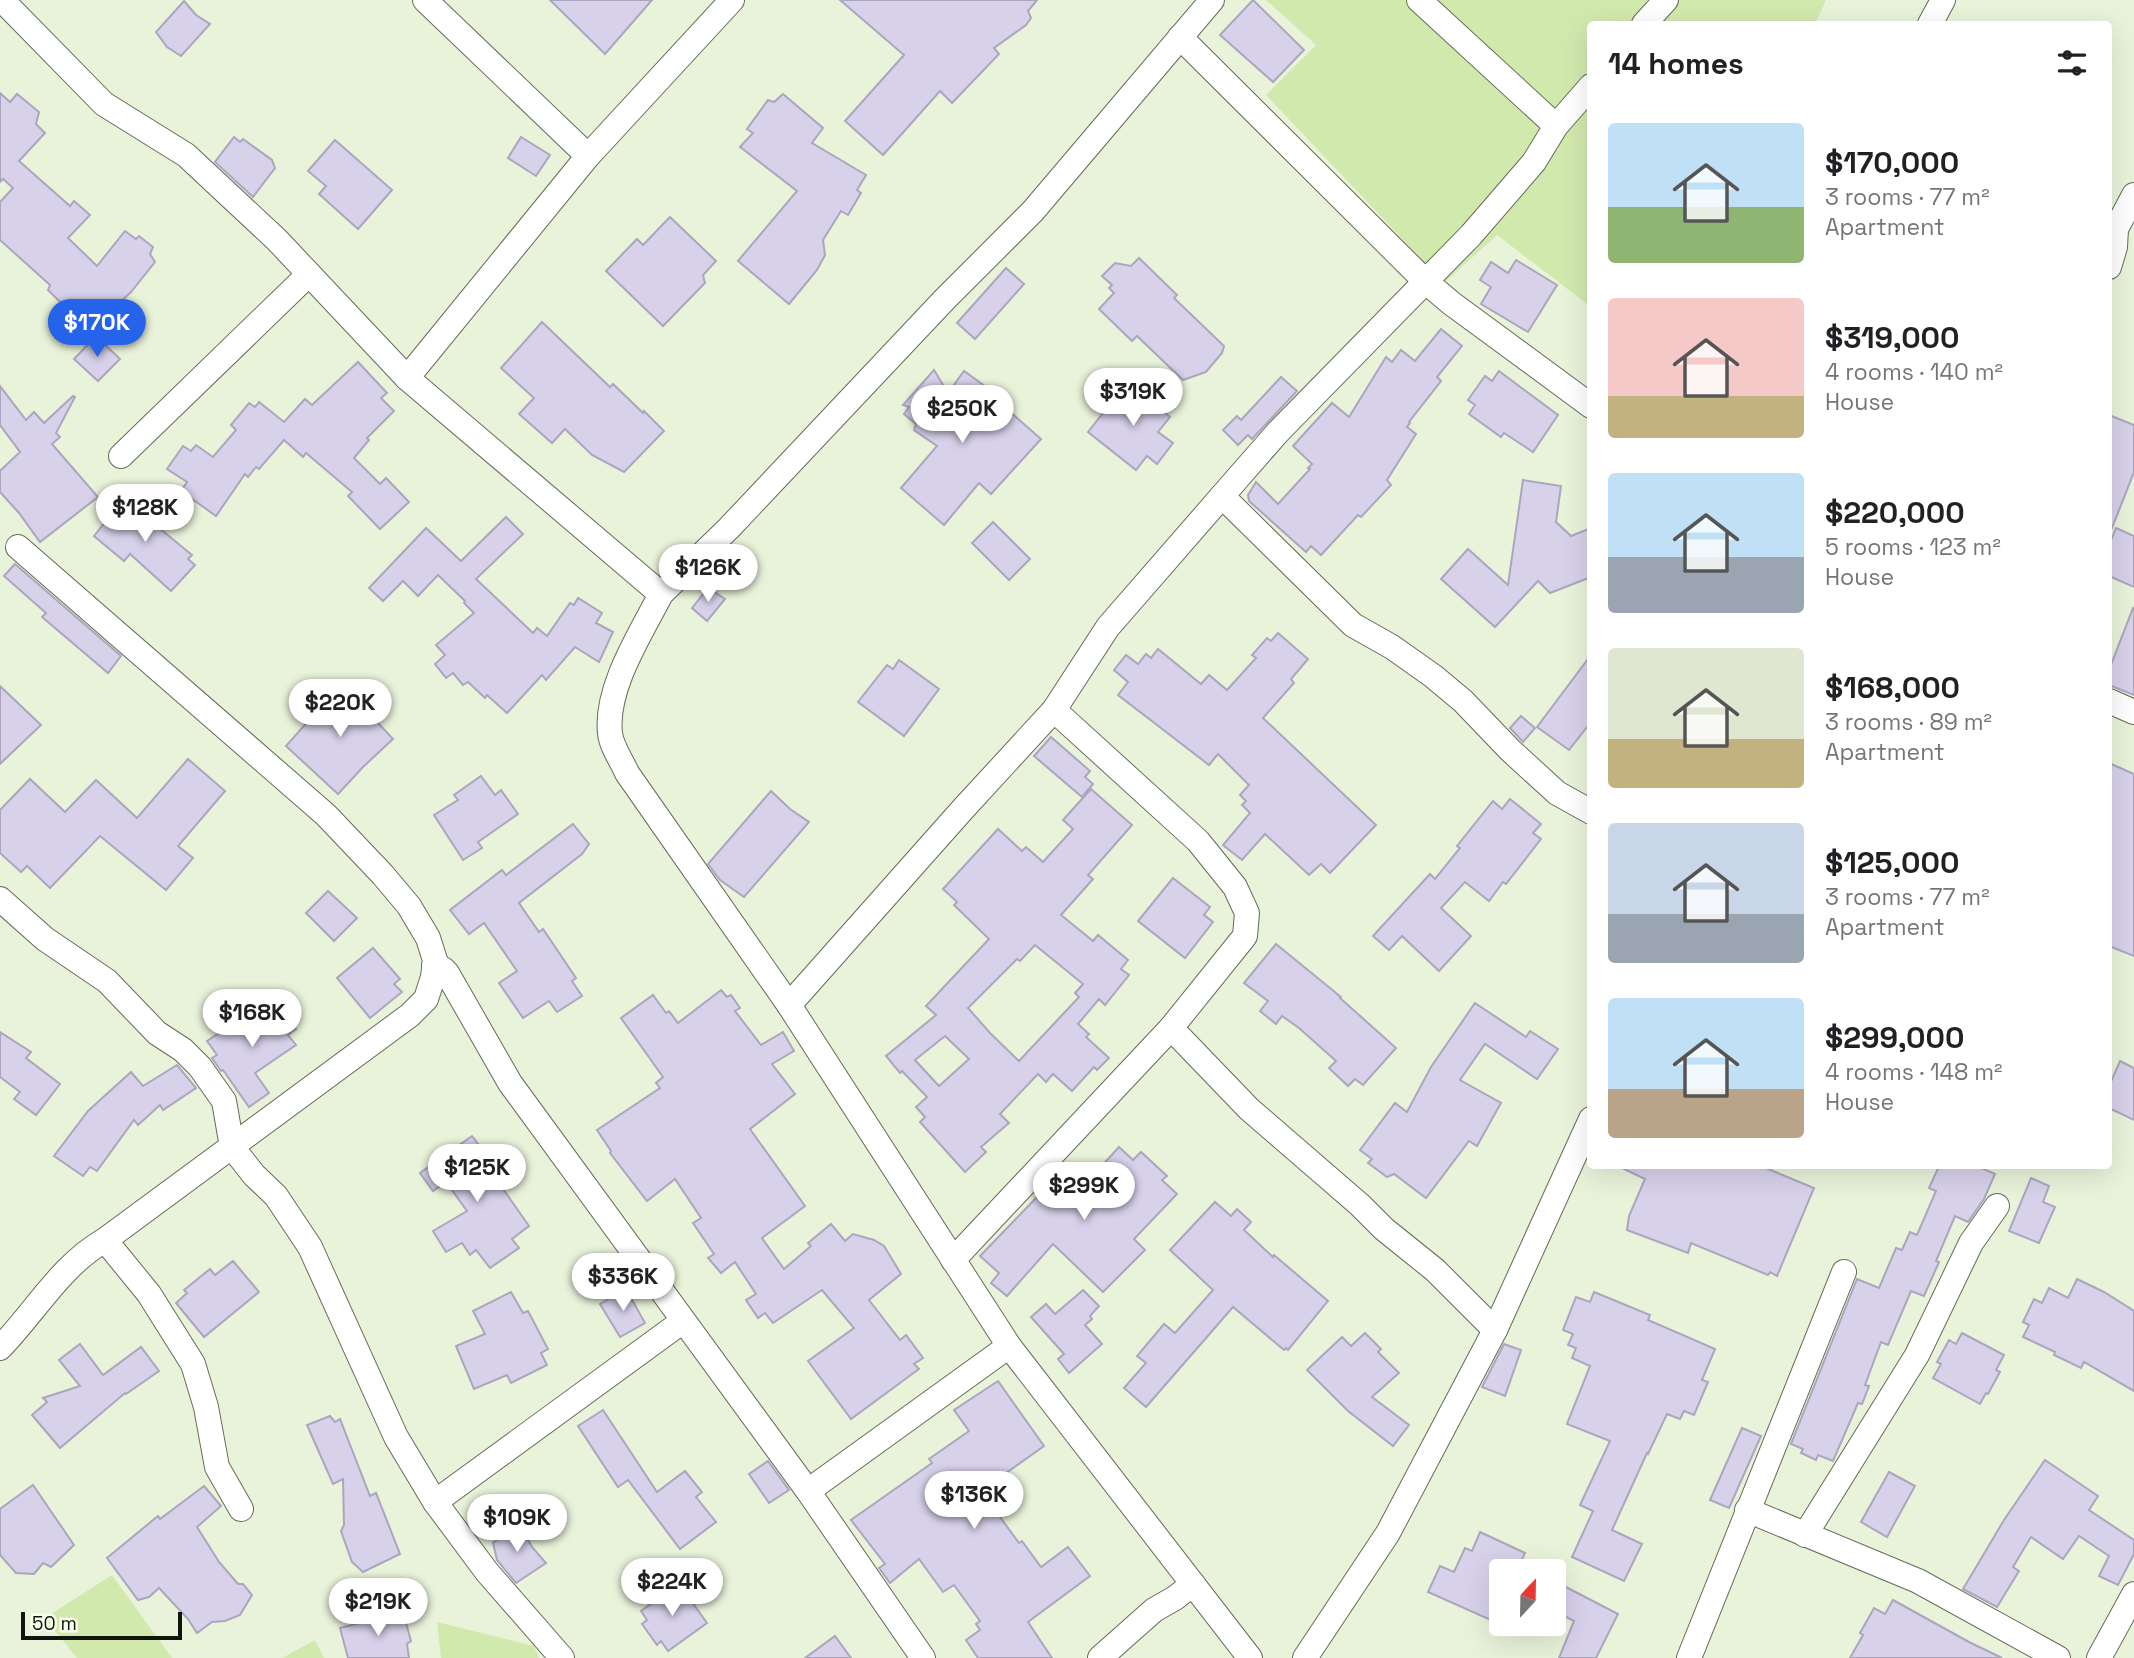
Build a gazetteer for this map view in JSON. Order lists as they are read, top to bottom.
{
  "scale_bar": "50 m",
  "north": "top",
  "page": {
    "heading": "14 homes",
    "list": [
      {
        "name": "$170,000",
        "note": "3 rooms · 77 m² · Apartment"
      },
      {
        "name": "$319,000",
        "note": "4 rooms · 140 m² · House"
      },
      {
        "name": "$220,000",
        "note": "5 rooms · 123 m² · House"
      },
      {
        "name": "$168,000",
        "note": "3 rooms · 89 m² · Apartment"
      },
      {
        "name": "$125,000",
        "note": "3 rooms · 77 m² · Apartment"
      },
      {
        "name": "$299,000",
        "note": "4 rooms · 148 m² · House"
      }
    ],
    "price": [
      "$170K",
      "$319K",
      "$250K",
      "$128K",
      "$126K",
      "$220K",
      "$168K",
      "$125K",
      "$299K",
      "$336K",
      "$136K",
      "$109K",
      "$224K",
      "$219K"
    ],
    "scale": "50 m"
  }
}
